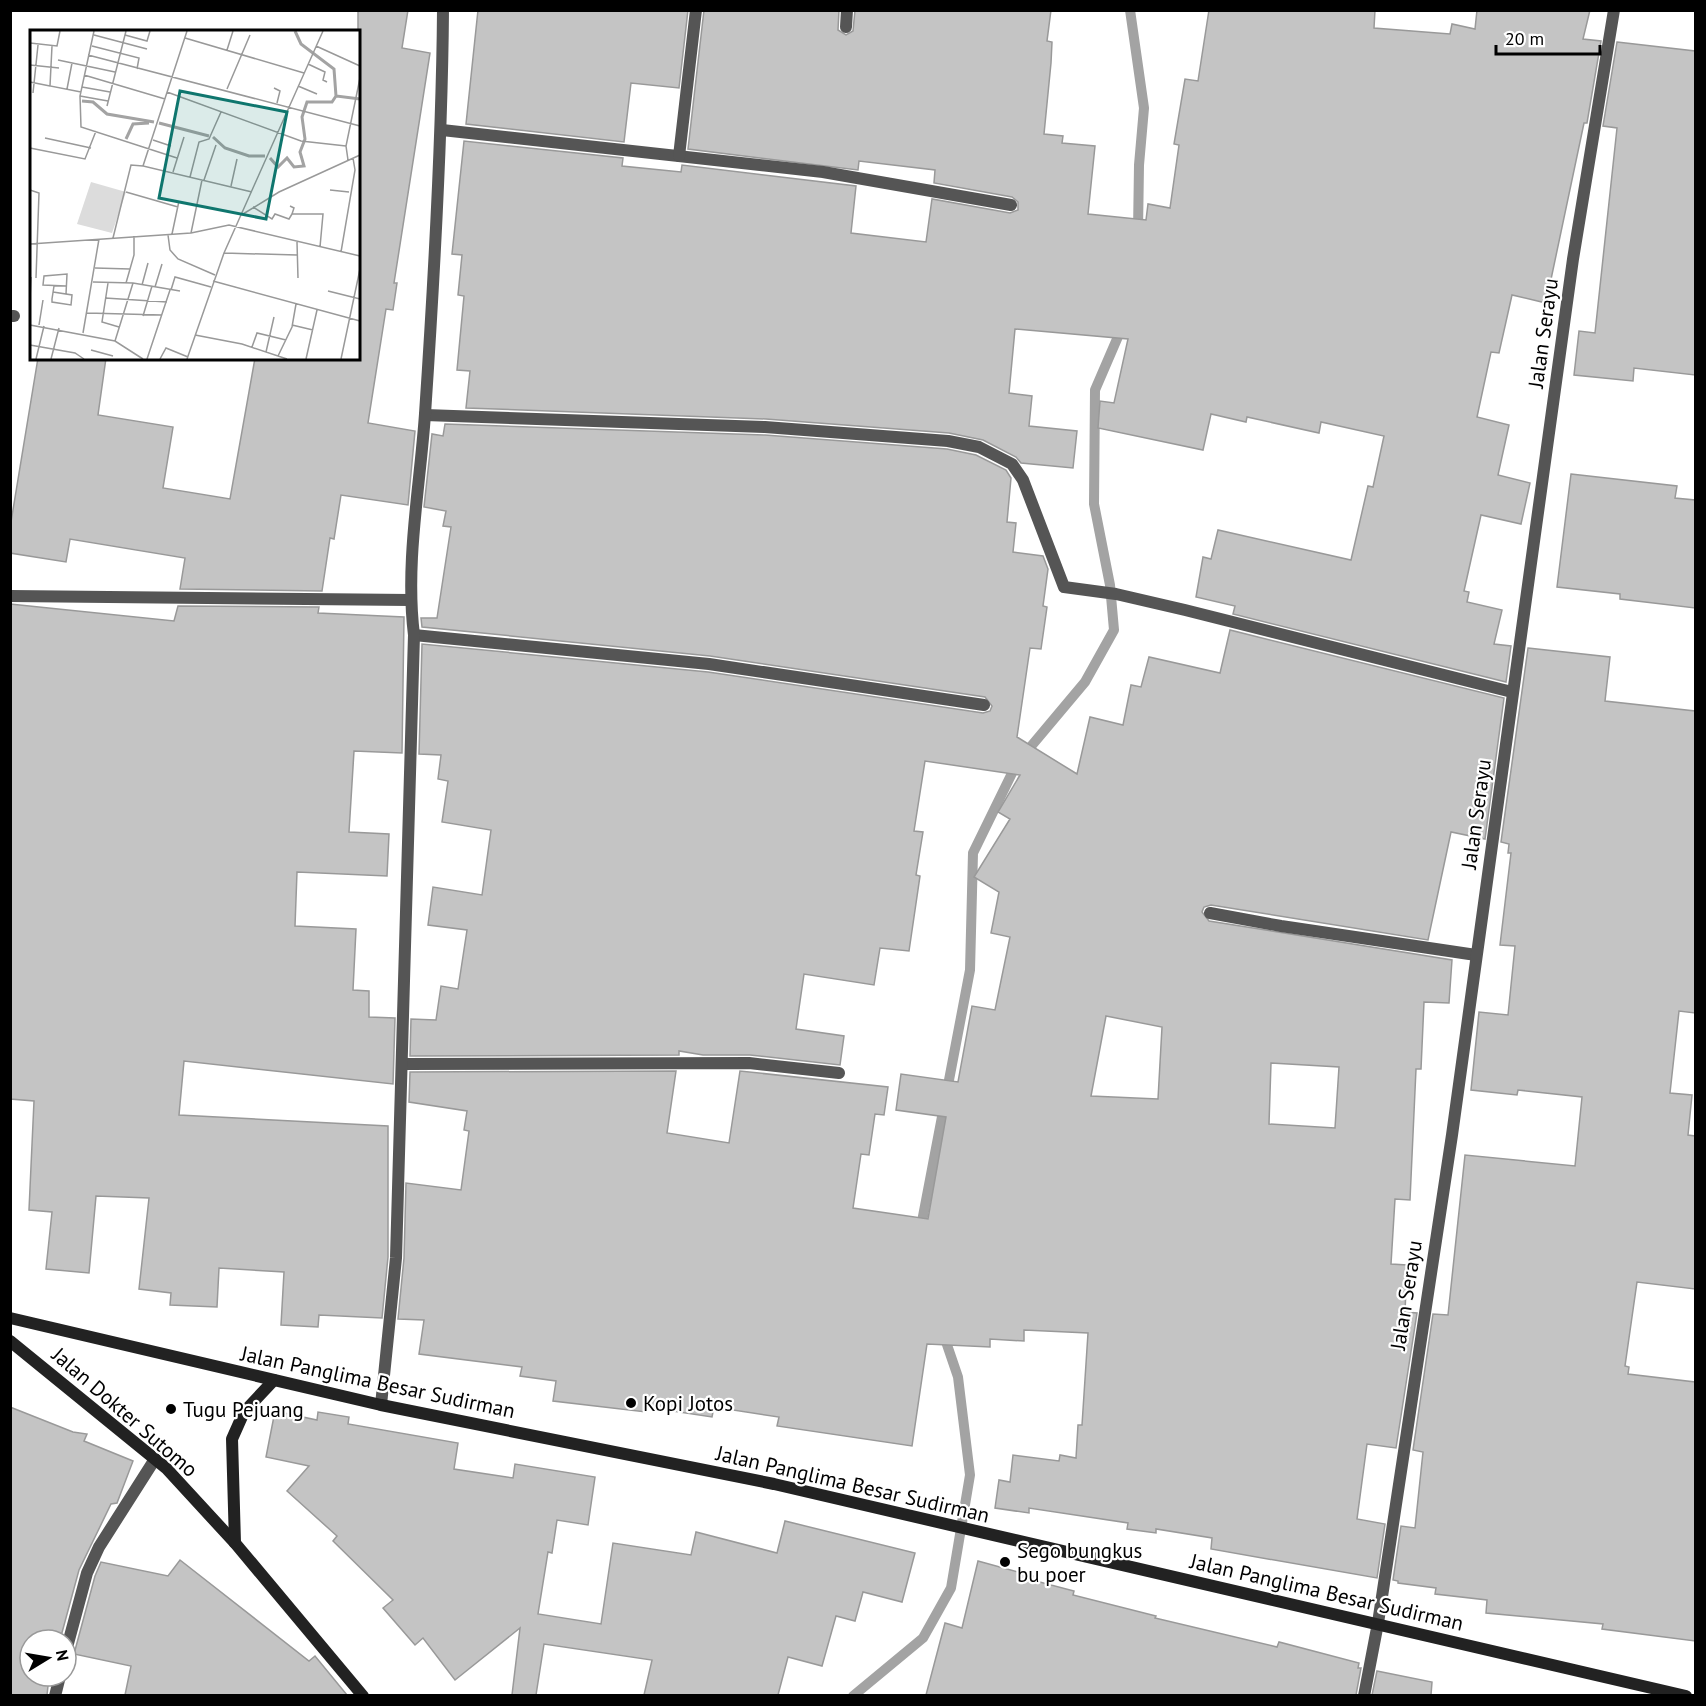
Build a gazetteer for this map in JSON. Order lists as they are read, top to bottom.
{
  "streets": {
    "main road": ["Jalan Panglima Besar Sudirman", "Jalan Dokter Sutomo"],
    "street": ["Jalan Serayu"]
  },
  "crossings": [
    ["Jalan Serayu", "Jalan Panglima Besar Sudirman"],
    ["Jalan Panglima Besar Sudirman", "Jalan Dokter Sutomo"]
  ],
  "places": ["Kopi Jotos", "Tugu Pejuang", "Sego bungkus bu poer"],
  "scale_bar": "20 m",
  "north": "right"
}
